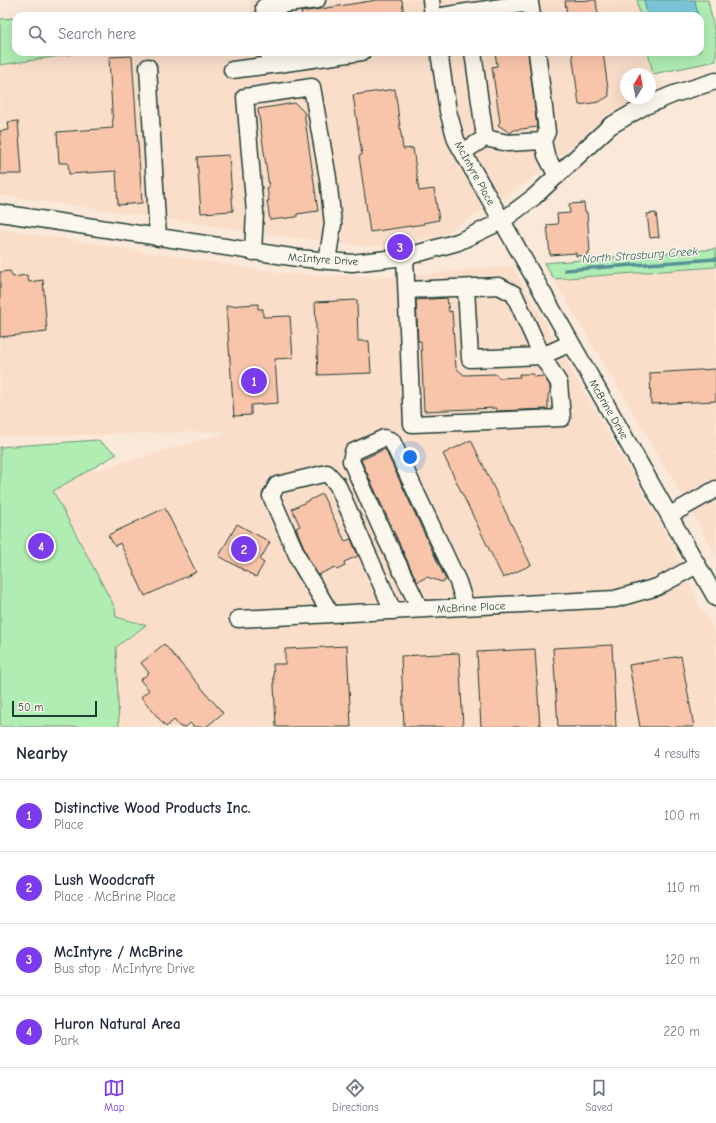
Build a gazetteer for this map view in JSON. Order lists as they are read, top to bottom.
{
  "streets": {
    "street": [
      "McIntyre Place",
      "McIntyre Drive",
      "McBrine Drive",
      "McBrine Place"
    ]
  },
  "crossings": [
    ["McIntyre Place", "McIntyre Drive"],
    ["McIntyre Place", "McBrine Drive"],
    ["McIntyre Drive", "McBrine Drive"],
    ["McBrine Drive", "McBrine Place"]
  ],
  "water": ["North Strasburg Creek"],
  "scale_bar": "50 m",
  "north": "top",
  "page": {
    "search": "Search here",
    "pins": [
      "3",
      "1",
      "4",
      "2"
    ],
    "scale": "50 m",
    "heading": ["Nearby", "4 results"],
    "list": [
      {
        "mark": "1",
        "name": "Distinctive Wood Products Inc.",
        "note": "Place",
        "value": "100 m"
      },
      {
        "mark": "2",
        "name": "Lush Woodcraft",
        "note": "Place · McBrine Place",
        "value": "110 m"
      },
      {
        "mark": "3",
        "name": "McIntyre / McBrine",
        "note": "Bus stop · McIntyre Drive",
        "value": "120 m"
      },
      {
        "mark": "4",
        "name": "Huron Natural Area",
        "note": "Park",
        "value": "220 m"
      }
    ],
    "nav": ["Map", "Directions", "Saved"]
  }
}
